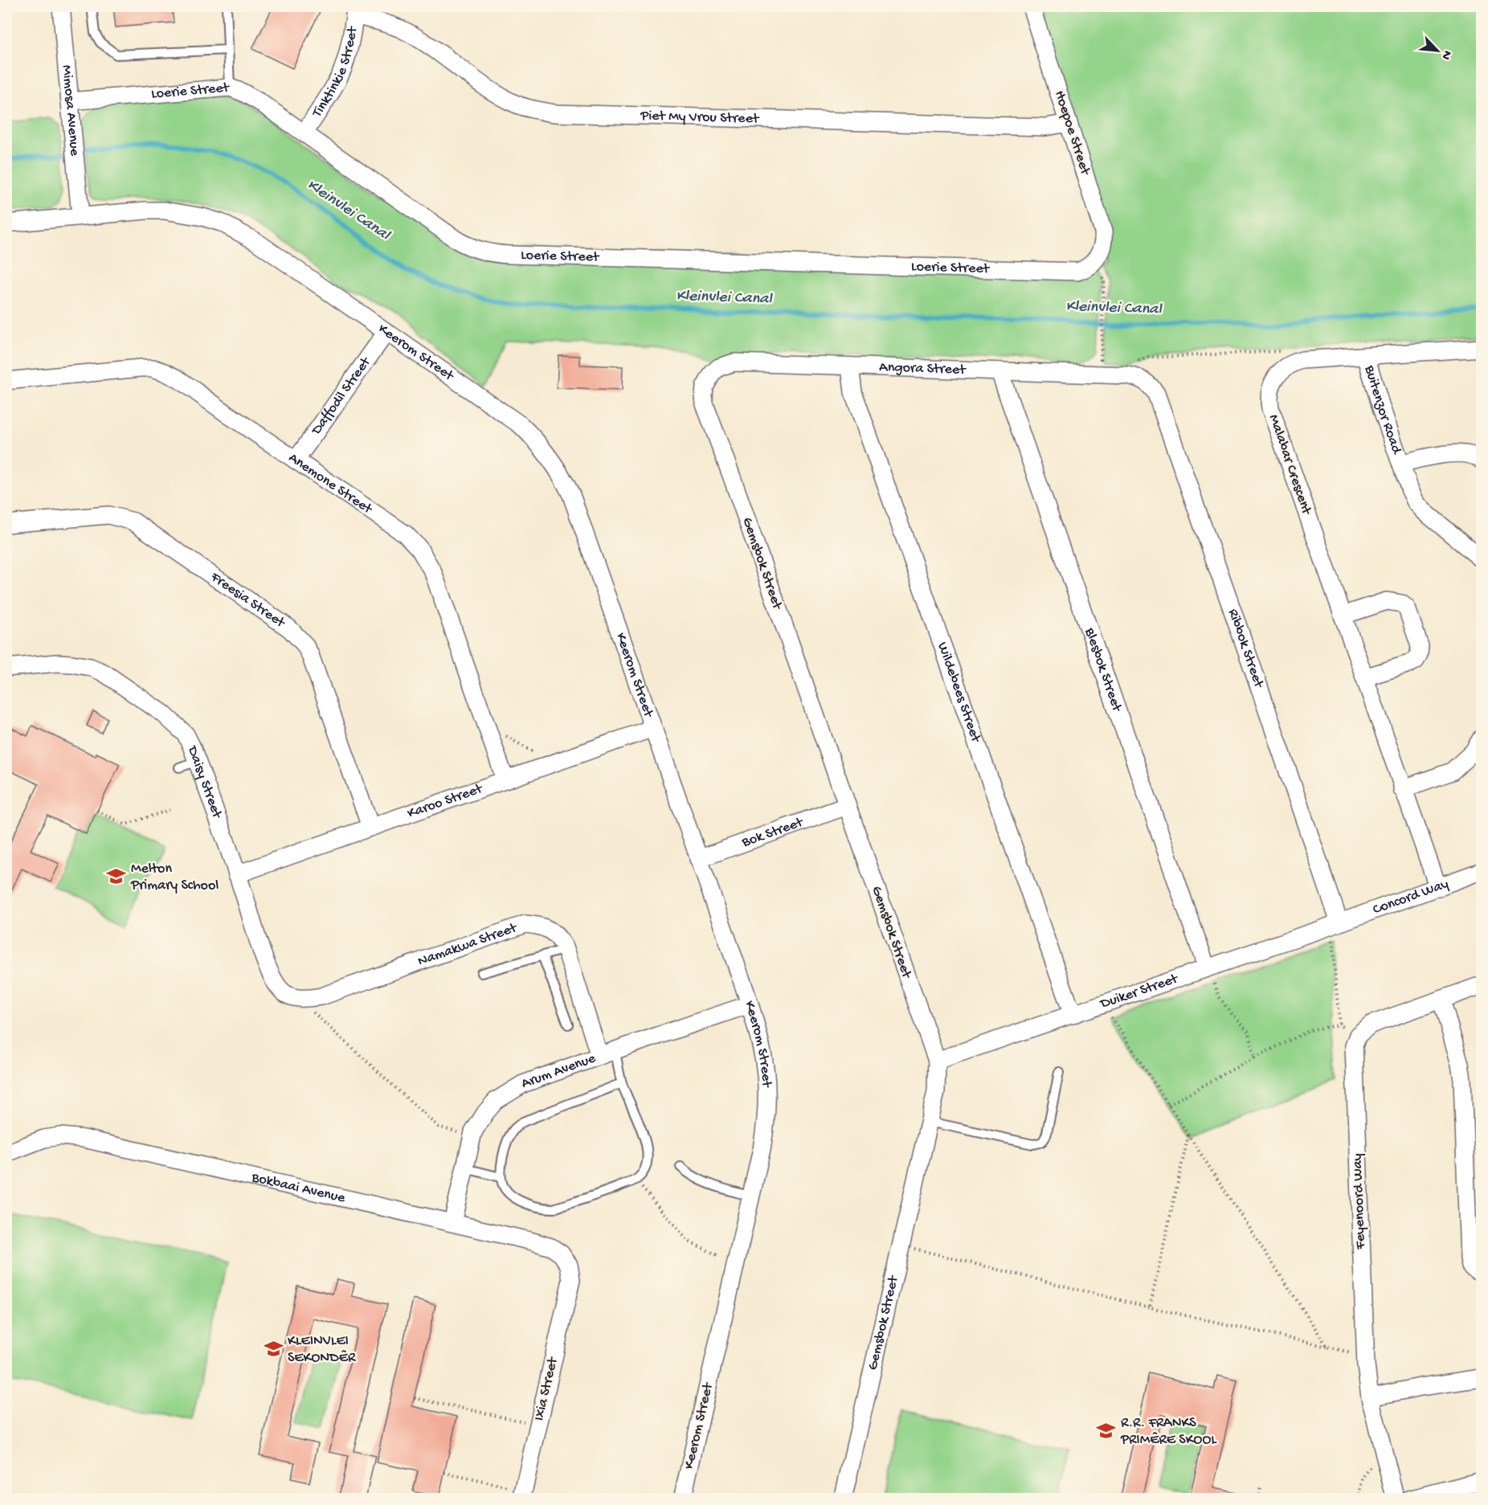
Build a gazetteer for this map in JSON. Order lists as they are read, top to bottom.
{
  "streets": {
    "street": [
      "Tinktinkie Street",
      "Loerie Street",
      "Mimosa Avenue",
      "Piet My Vrou Street",
      "Hoepoe Street",
      "Keerom Street",
      "Angora Street",
      "Daffodil Street",
      "Buitenzor Road",
      "Malabar Crescent",
      "Anemone Street",
      "Gemsbok Street",
      "Freesia Street",
      "Ribbok Street",
      "Blesbok Street",
      "Wildebees Street",
      "Daisy Street",
      "Karoo Street",
      "Bok Street",
      "Concord Way",
      "Namakwa Street",
      "Duiker Street",
      "Arum Avenue",
      "Bokbaai Avenue",
      "Feyenoord Way",
      "Ixia Street"
    ]
  },
  "crossings": [
    ["Tinktinkie Street", "Loerie Street"],
    ["Tinktinkie Street", "Piet My Vrou Street"],
    ["Loerie Street", "Mimosa Avenue"],
    ["Loerie Street", "Hoepoe Street"],
    ["Mimosa Avenue", "Keerom Street"],
    ["Piet My Vrou Street", "Hoepoe Street"],
    ["Keerom Street", "Daffodil Street"],
    ["Keerom Street", "Karoo Street"],
    ["Keerom Street", "Bok Street"],
    ["Keerom Street", "Arum Avenue"],
    ["Angora Street", "Gemsbok Street"],
    ["Angora Street", "Ribbok Street"],
    ["Angora Street", "Blesbok Street"],
    ["Angora Street", "Wildebees Street"],
    ["Daffodil Street", "Anemone Street"],
    ["Buitenzor Road", "Malabar Crescent"],
    ["Malabar Crescent", "Concord Way"],
    ["Anemone Street", "Karoo Street"],
    ["Gemsbok Street", "Bok Street"],
    ["Gemsbok Street", "Duiker Street"],
    ["Freesia Street", "Karoo Street"],
    ["Ribbok Street", "Concord Way"],
    ["Ribbok Street", "Duiker Street"],
    ["Blesbok Street", "Duiker Street"],
    ["Wildebees Street", "Duiker Street"],
    ["Daisy Street", "Karoo Street"],
    ["Daisy Street", "Namakwa Street"],
    ["Concord Way", "Duiker Street"],
    ["Namakwa Street", "Arum Avenue"],
    ["Arum Avenue", "Bokbaai Avenue"],
    ["Bokbaai Avenue", "Ixia Street"]
  ],
  "water": ["Kleinvlei Canal"],
  "places": {
    "school or university": ["Melton Primary School", "KLEINVLEI SEKONDÊR", "R.R. FRANKS PRIMÊRE SKOOL"]
  },
  "north": "bottom right"
}
